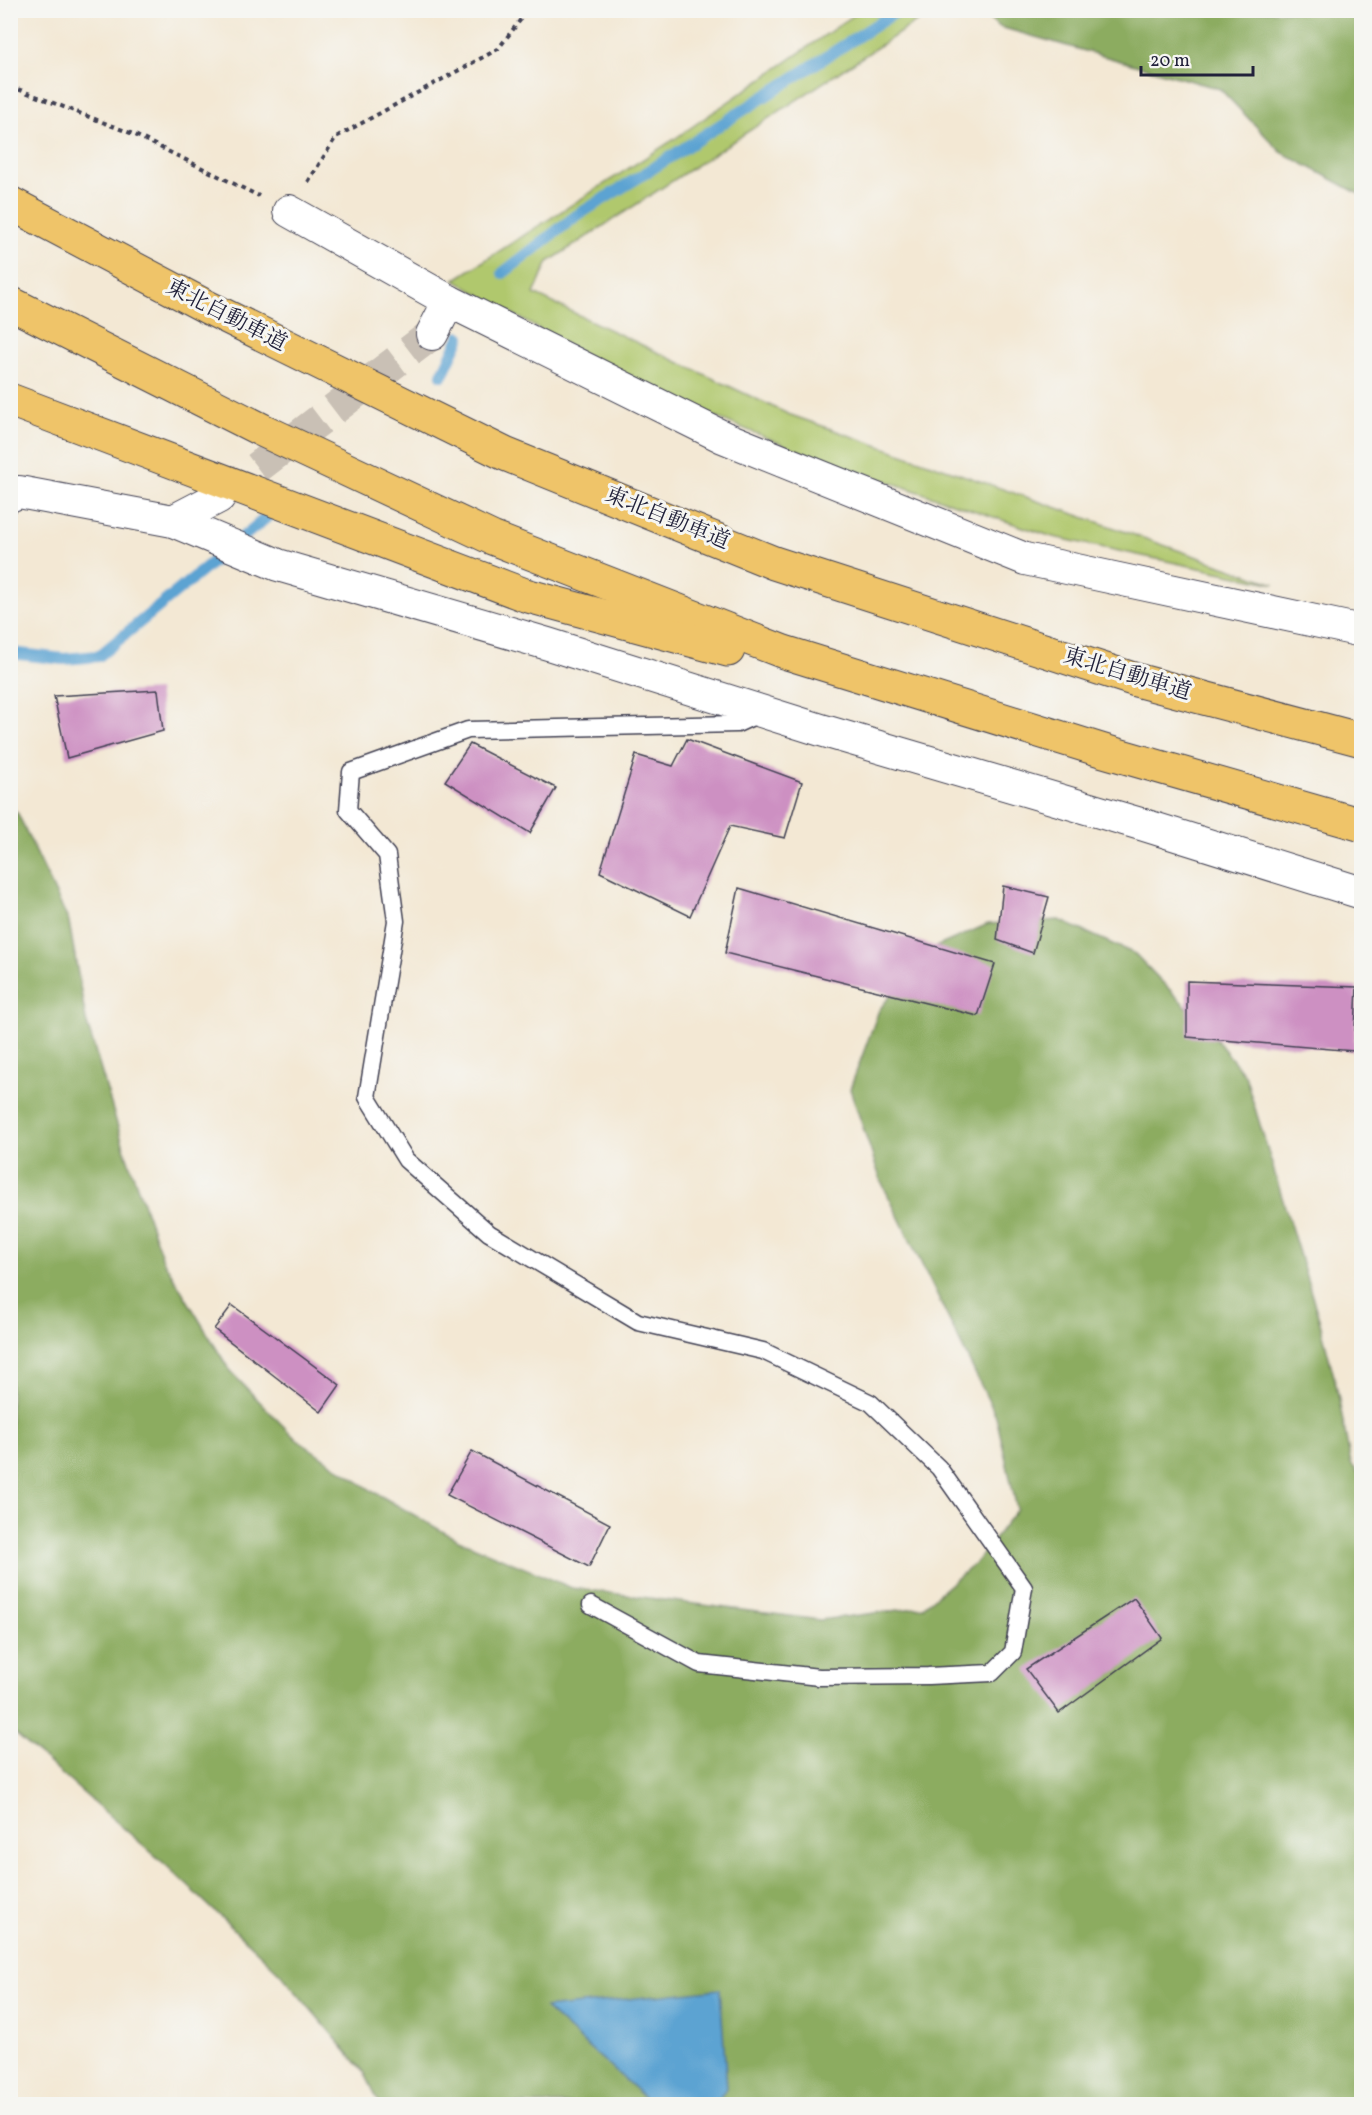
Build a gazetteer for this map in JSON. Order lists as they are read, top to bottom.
{
  "streets": {
    "highway": ["東北自動車道"]
  },
  "scale_bar": "20 m"
}
